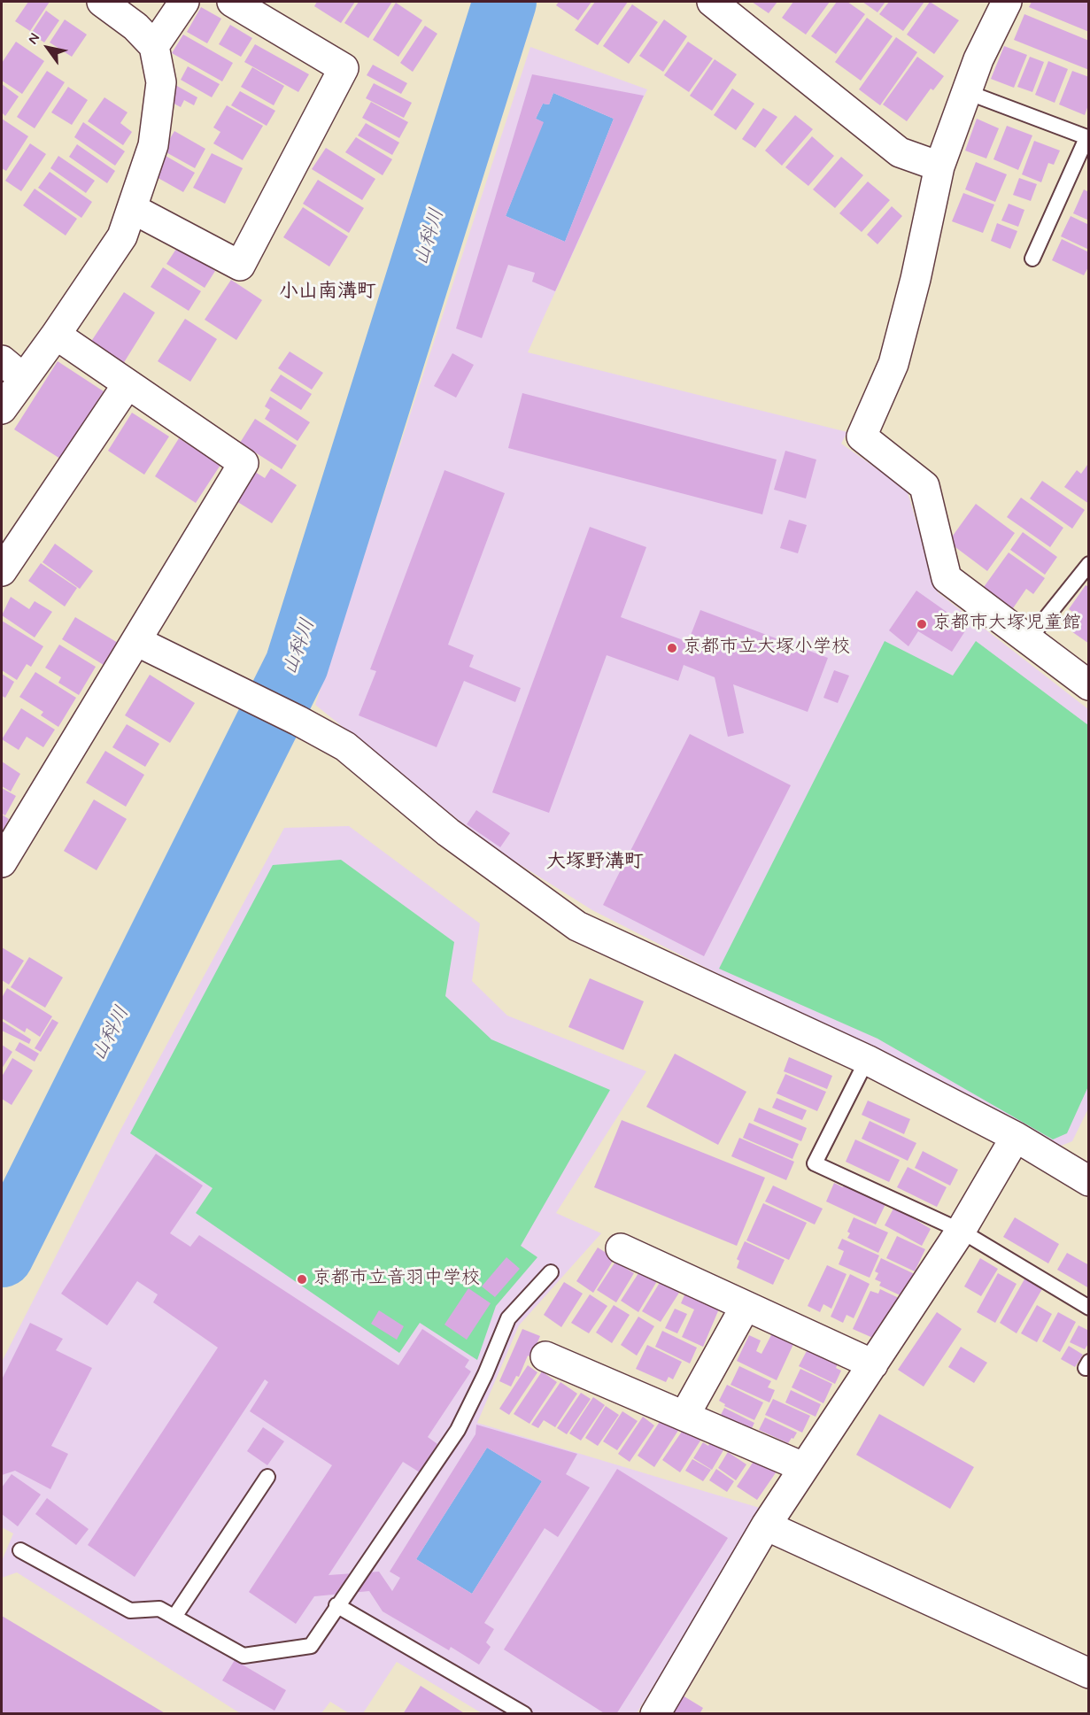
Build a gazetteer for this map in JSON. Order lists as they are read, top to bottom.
{
  "districts": ["小山南溝町", "大塚野溝町"],
  "water": ["山科川"],
  "places": ["京都市大塚児童館", "京都市立大塚小学校", "京都市立音羽中学校"],
  "north": "top left"
}
